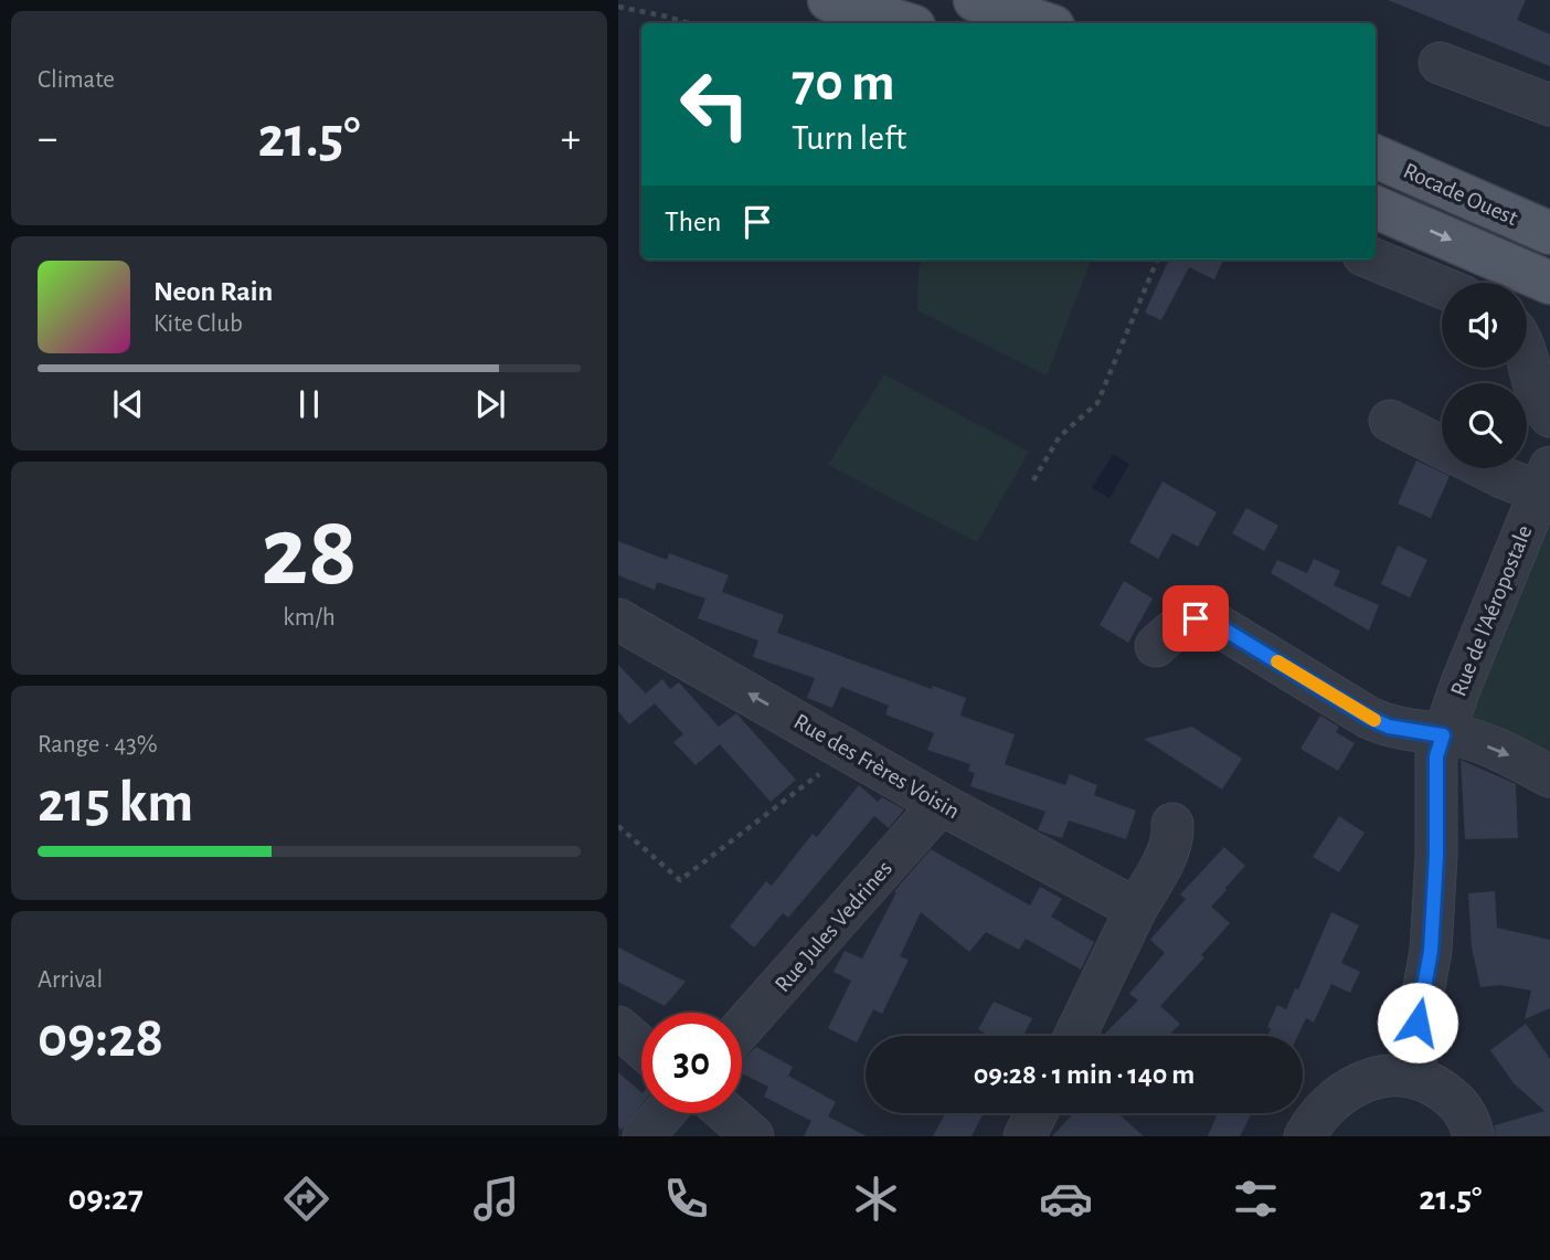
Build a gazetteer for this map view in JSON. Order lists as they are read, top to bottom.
{
  "streets": {
    "main road": ["Rocade Ouest"],
    "street": ["Rue de l'Aéropostale", "Rue des Frères Voisin", "Rue Jules Vedrines"]
  },
  "crossings": [
    ["Rue des Frères Voisin", "Rue Jules Vedrines"]
  ],
  "one_way": ["Rue des Frères Voisin"],
  "page": {
    "tile": [
      "Climate",
      ["28", "km/h"],
      ["Range · 43%", "215 km"],
      ["Arrival", "09:28"]
    ],
    "turn": ["70 m", "Turn left"],
    "heat": ["−", "21.5°", "+"],
    "then": "Then",
    "song": ["Neon Rain", "Kite Club"],
    "limit": "30",
    "trip": "09:28 · 1 min · 140 m",
    "tabs": ["09:27", "21.5°"]
  }
}
